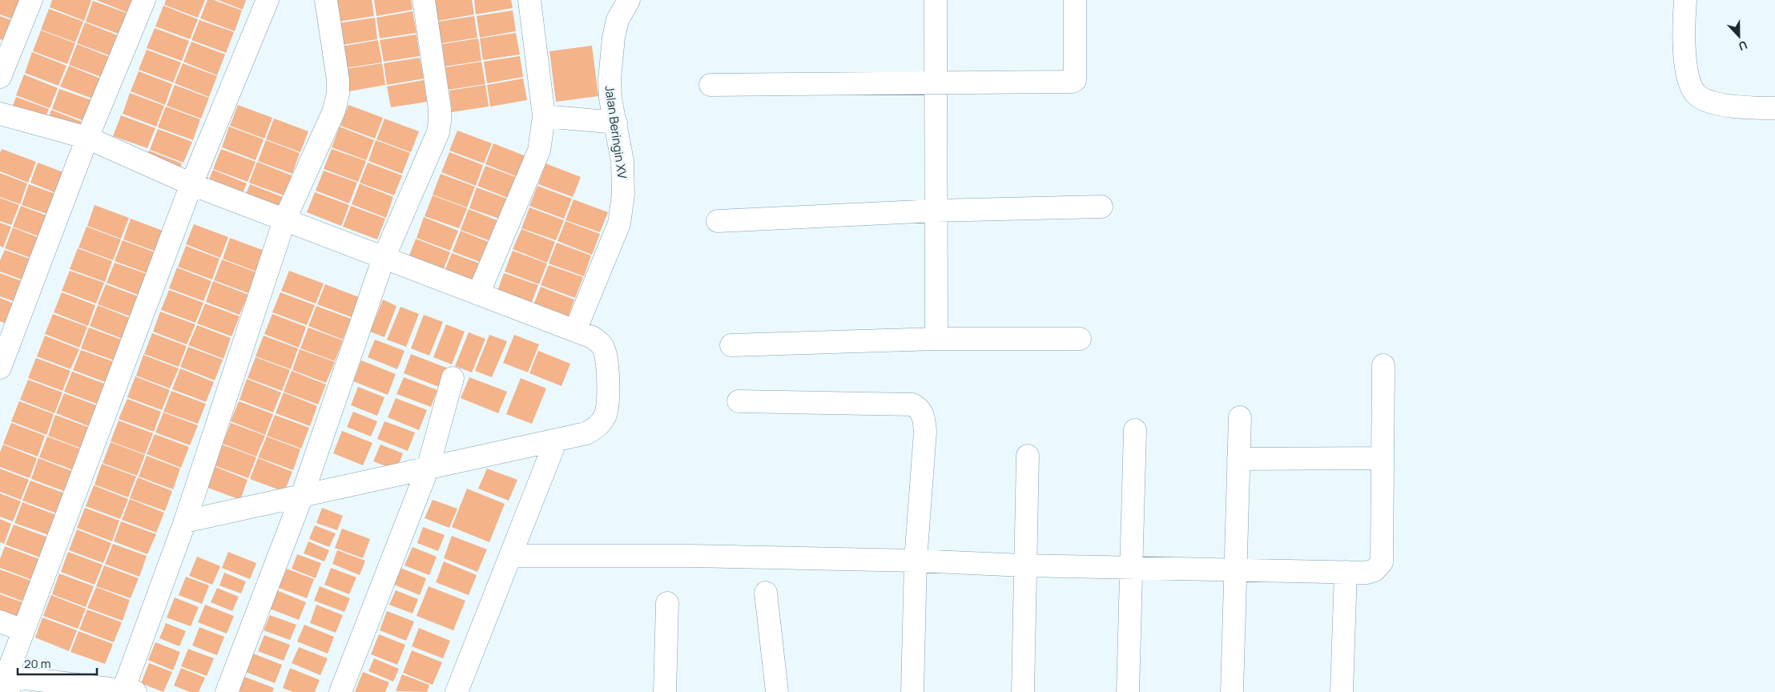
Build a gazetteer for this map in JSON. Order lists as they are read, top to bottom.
{
  "streets": {
    "street": ["Jalan Beringin XV"]
  },
  "scale_bar": "20 m",
  "north": "bottom"
}
